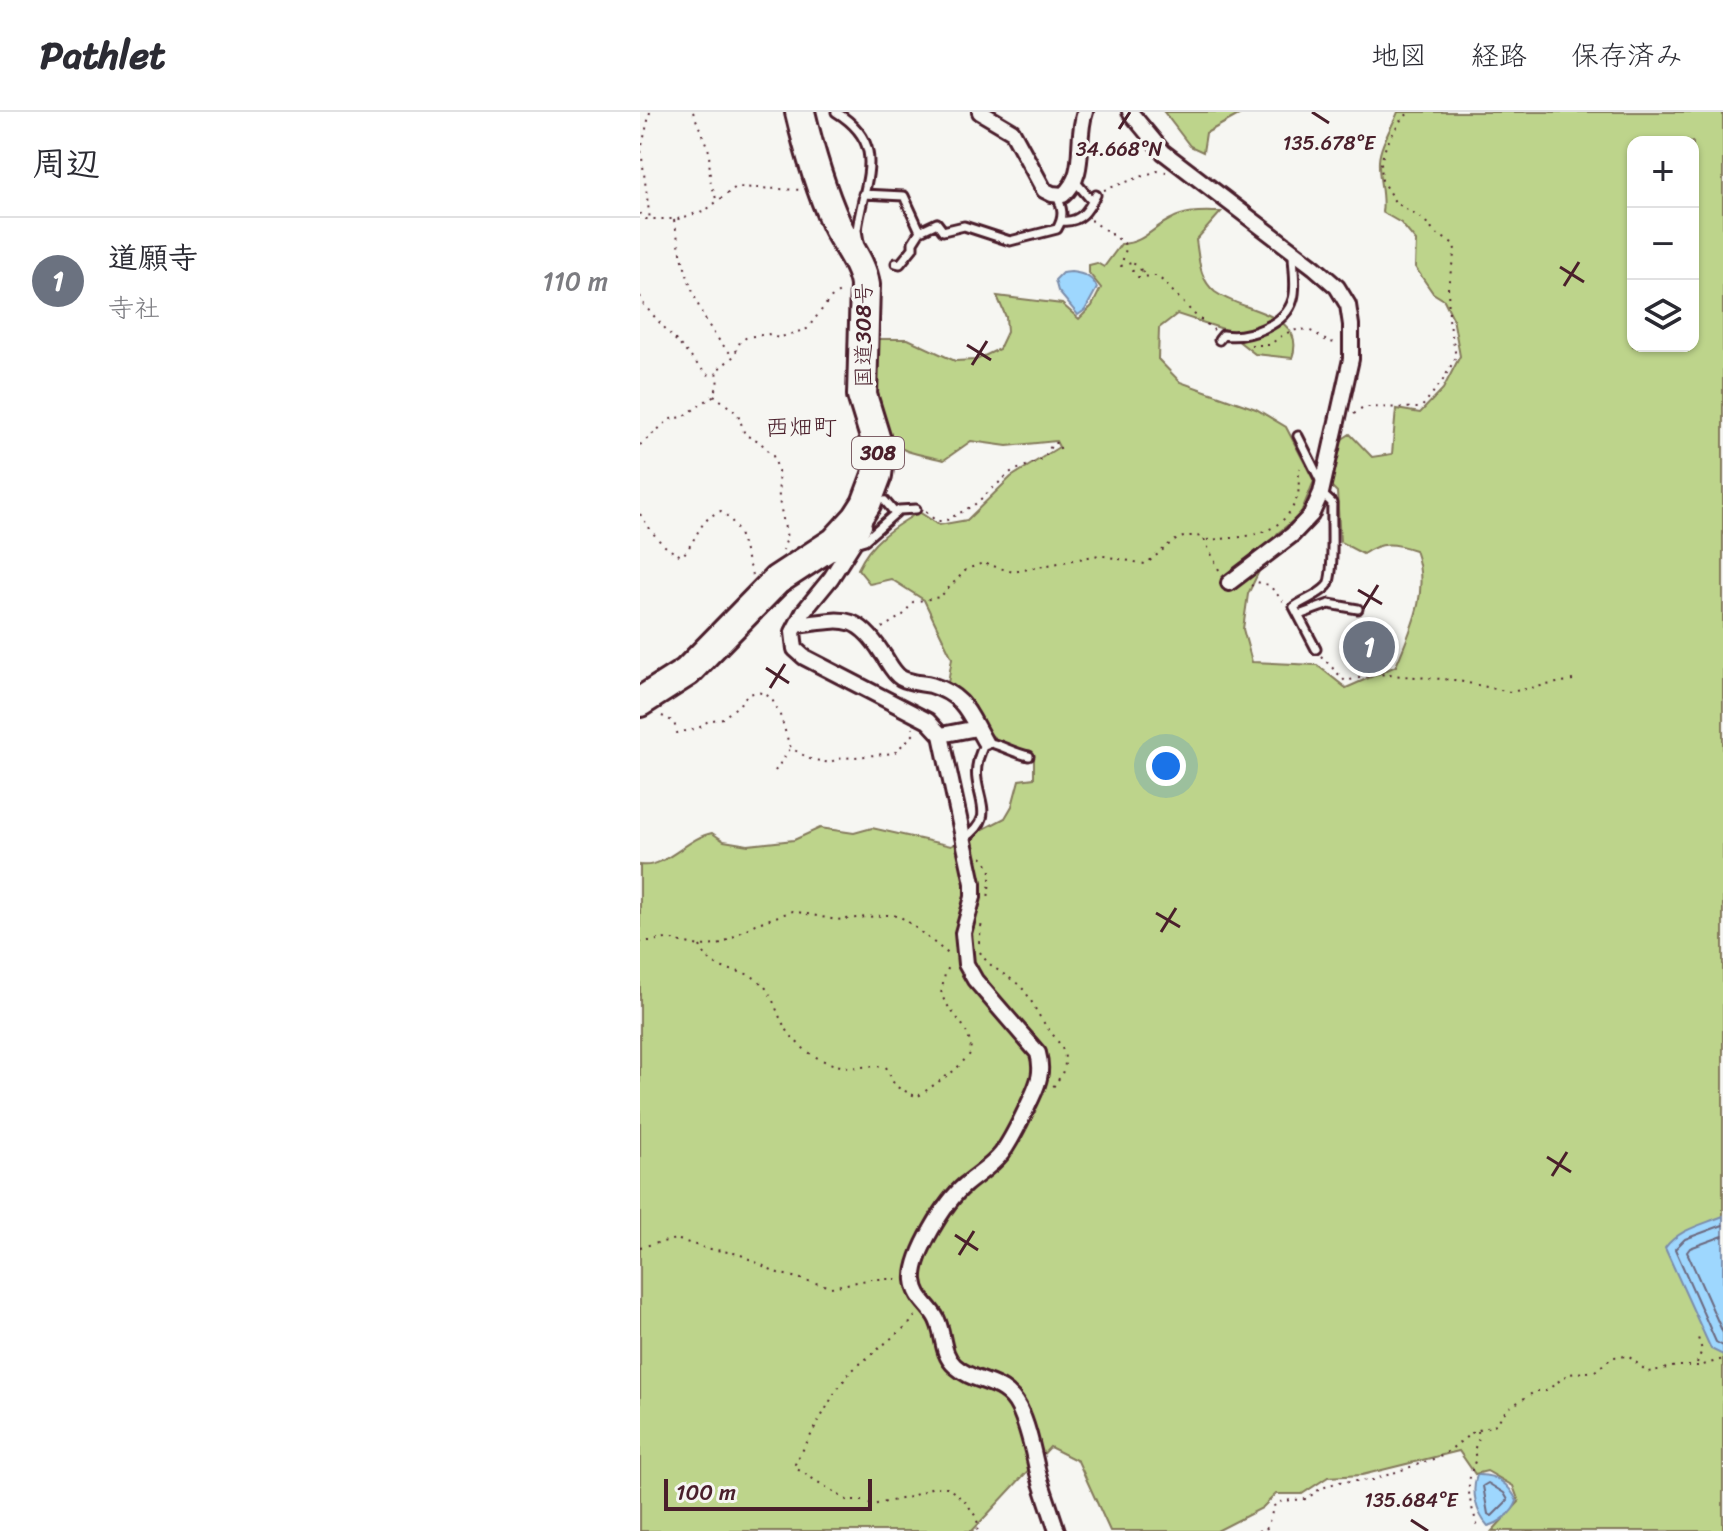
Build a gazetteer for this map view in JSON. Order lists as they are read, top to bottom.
{
  "streets": {
    "highway": ["国道308号", "308"]
  },
  "districts": ["西畑町"],
  "scale_bar": "100 m",
  "page": {
    "header": "Pathlet",
    "nav": ["地図", "経路", "保存済み"],
    "heading": "周辺",
    "map_buttons": ["+", "−"],
    "list": [
      {
        "mark": "1",
        "name": "道願寺",
        "note": "寺社",
        "value": "110 m"
      }
    ],
    "pins": "1",
    "scale": "100 m"
  },
  "coordinates": ["135.678°E", "34.668°N", "135.684°E"]
}
